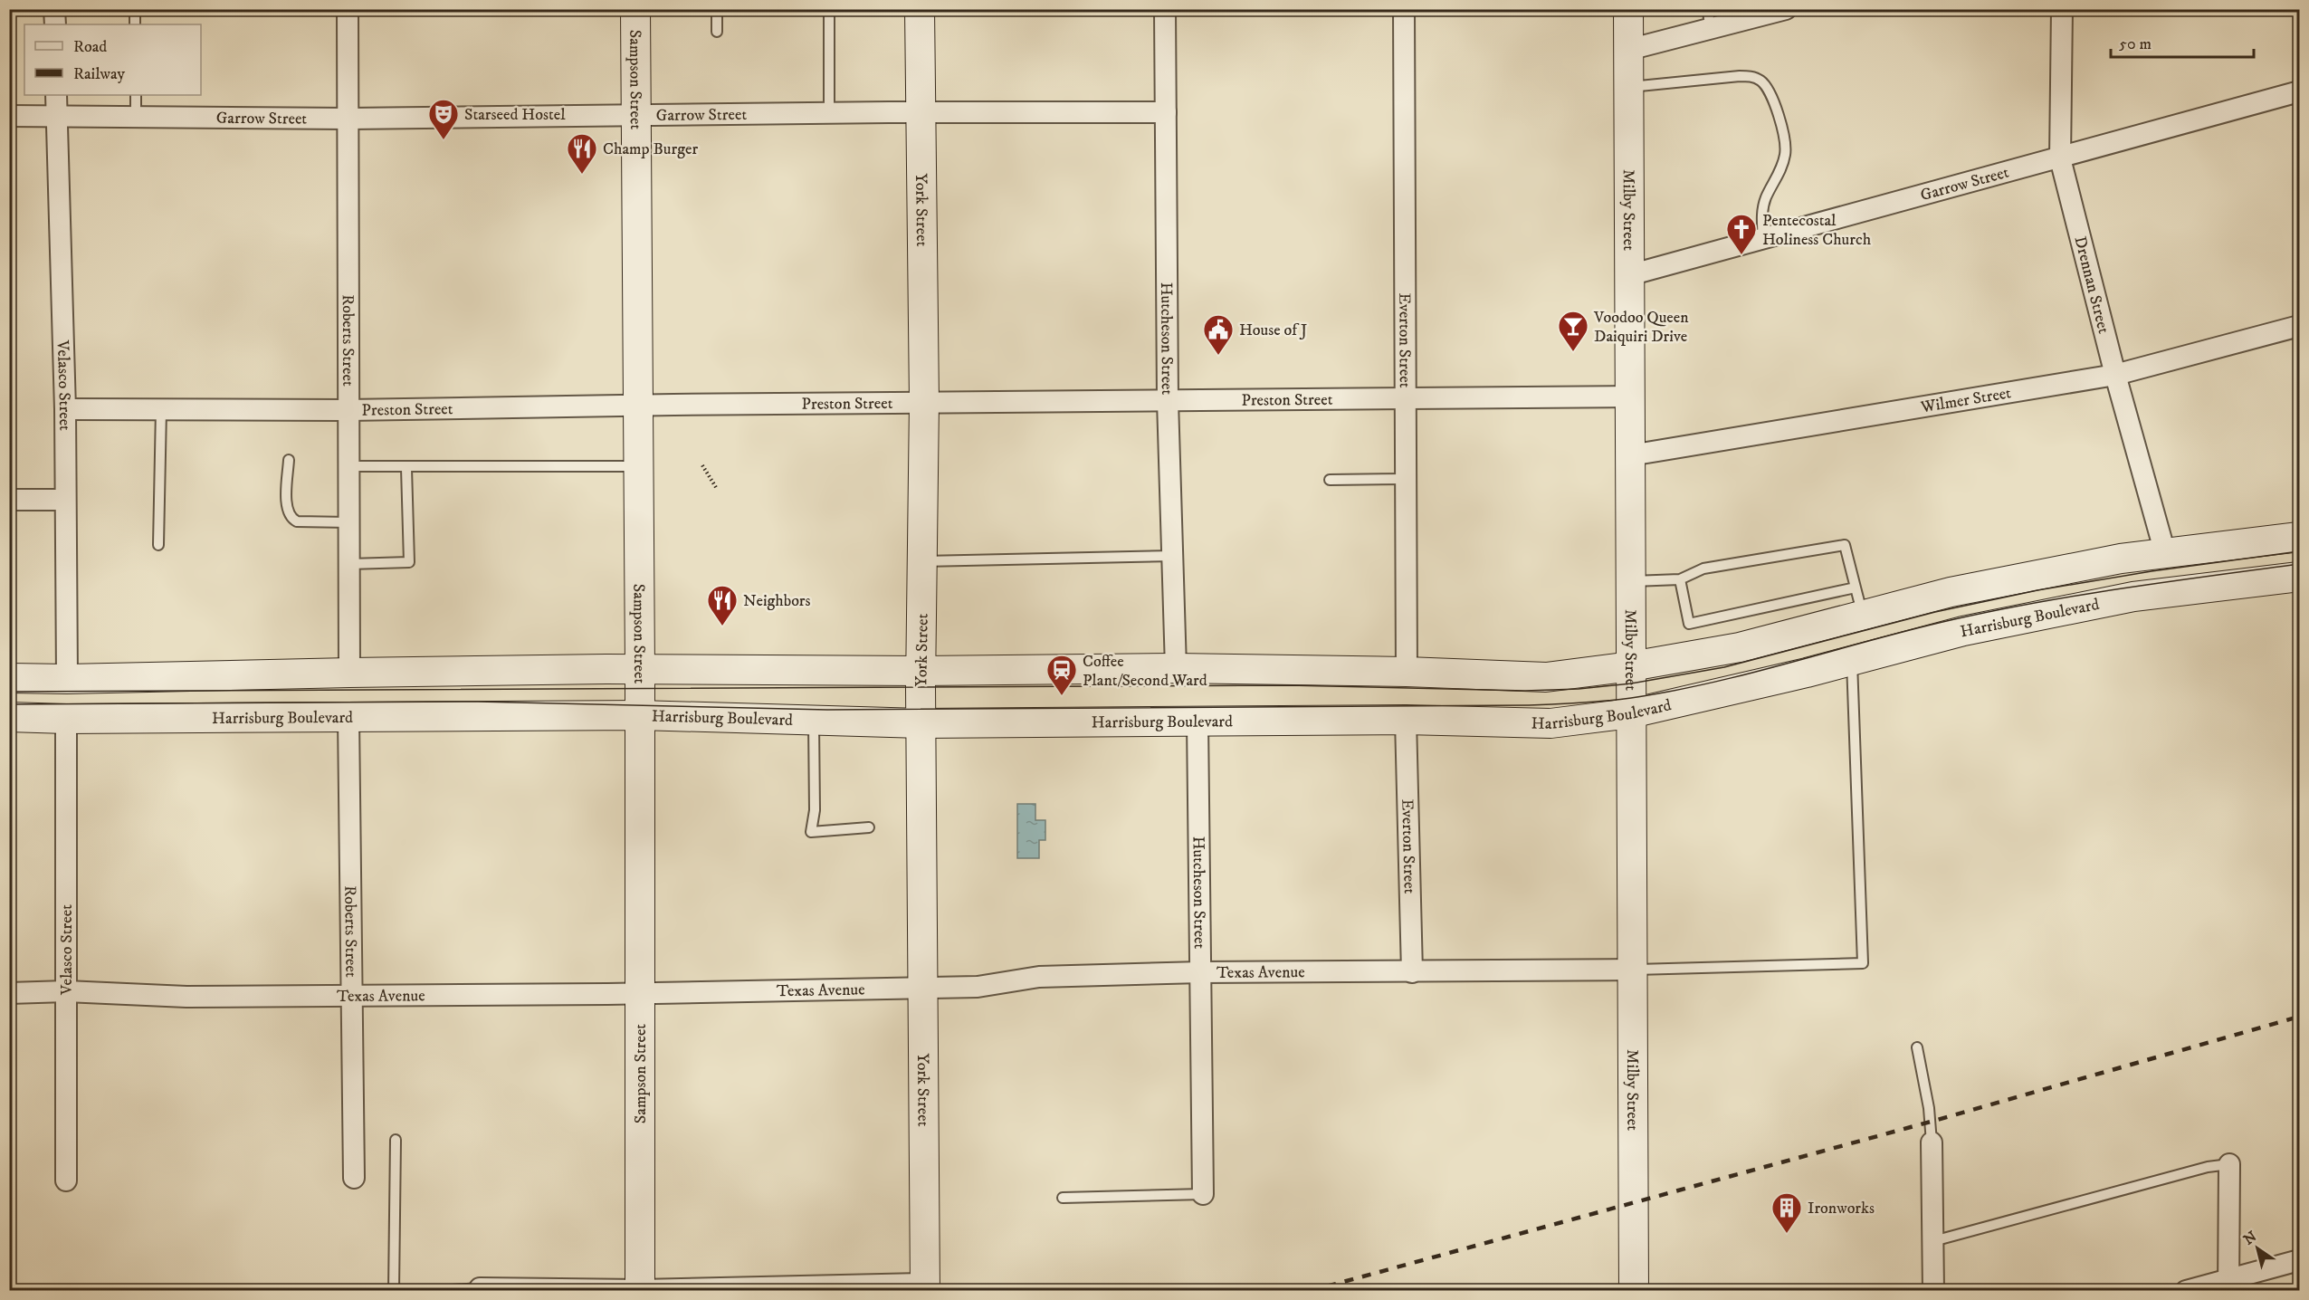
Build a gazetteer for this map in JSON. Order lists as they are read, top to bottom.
{
  "streets": {
    "main road": [
      "Sampson Street",
      "York Street",
      "Milby Street",
      "Harrisburg Boulevard"
    ],
    "street": [
      "Garrow Street",
      "Drennan Street",
      "Hutcheson Street",
      "Everton Street",
      "Roberts Street",
      "Velasco Street",
      "Wilmer Street",
      "Preston Street",
      "Texas Avenue"
    ]
  },
  "crossings": [
    ["Sampson Street", "Garrow Street"],
    ["Sampson Street", "Preston Street"],
    ["Sampson Street", "Harrisburg Boulevard"],
    ["Sampson Street", "Texas Avenue"],
    ["Garrow Street", "York Street"],
    ["Garrow Street", "Milby Street"],
    ["Garrow Street", "Drennan Street"],
    ["Garrow Street", "Hutcheson Street"],
    ["Garrow Street", "Roberts Street"],
    ["Garrow Street", "Velasco Street"],
    ["York Street", "Preston Street"],
    ["York Street", "Harrisburg Boulevard"],
    ["York Street", "Texas Avenue"],
    ["Milby Street", "Wilmer Street"],
    ["Milby Street", "Preston Street"],
    ["Milby Street", "Harrisburg Boulevard"],
    ["Milby Street", "Texas Avenue"],
    ["Drennan Street", "Wilmer Street"],
    ["Hutcheson Street", "Preston Street"],
    ["Hutcheson Street", "Harrisburg Boulevard"],
    ["Hutcheson Street", "Texas Avenue"],
    ["Everton Street", "Preston Street"],
    ["Everton Street", "Harrisburg Boulevard"],
    ["Everton Street", "Texas Avenue"],
    ["Roberts Street", "Preston Street"],
    ["Roberts Street", "Harrisburg Boulevard"],
    ["Roberts Street", "Texas Avenue"],
    ["Velasco Street", "Preston Street"],
    ["Velasco Street", "Harrisburg Boulevard"],
    ["Velasco Street", "Texas Avenue"]
  ],
  "places": {
    "theatre": ["Starseed Hostel"],
    "restaurant": ["Champ Burger", "Neighbors"],
    "church": ["Pentecostal Holiness Church"],
    "bar": ["Voodoo Queen Daiquiri Drive"],
    "public building": ["House of J"],
    "station": ["Coffee Plant/Second Ward"],
    "building": ["Ironworks"]
  },
  "legend": ["Road", "Railway"],
  "scale_bar": "50 m",
  "north": "top left"
}
